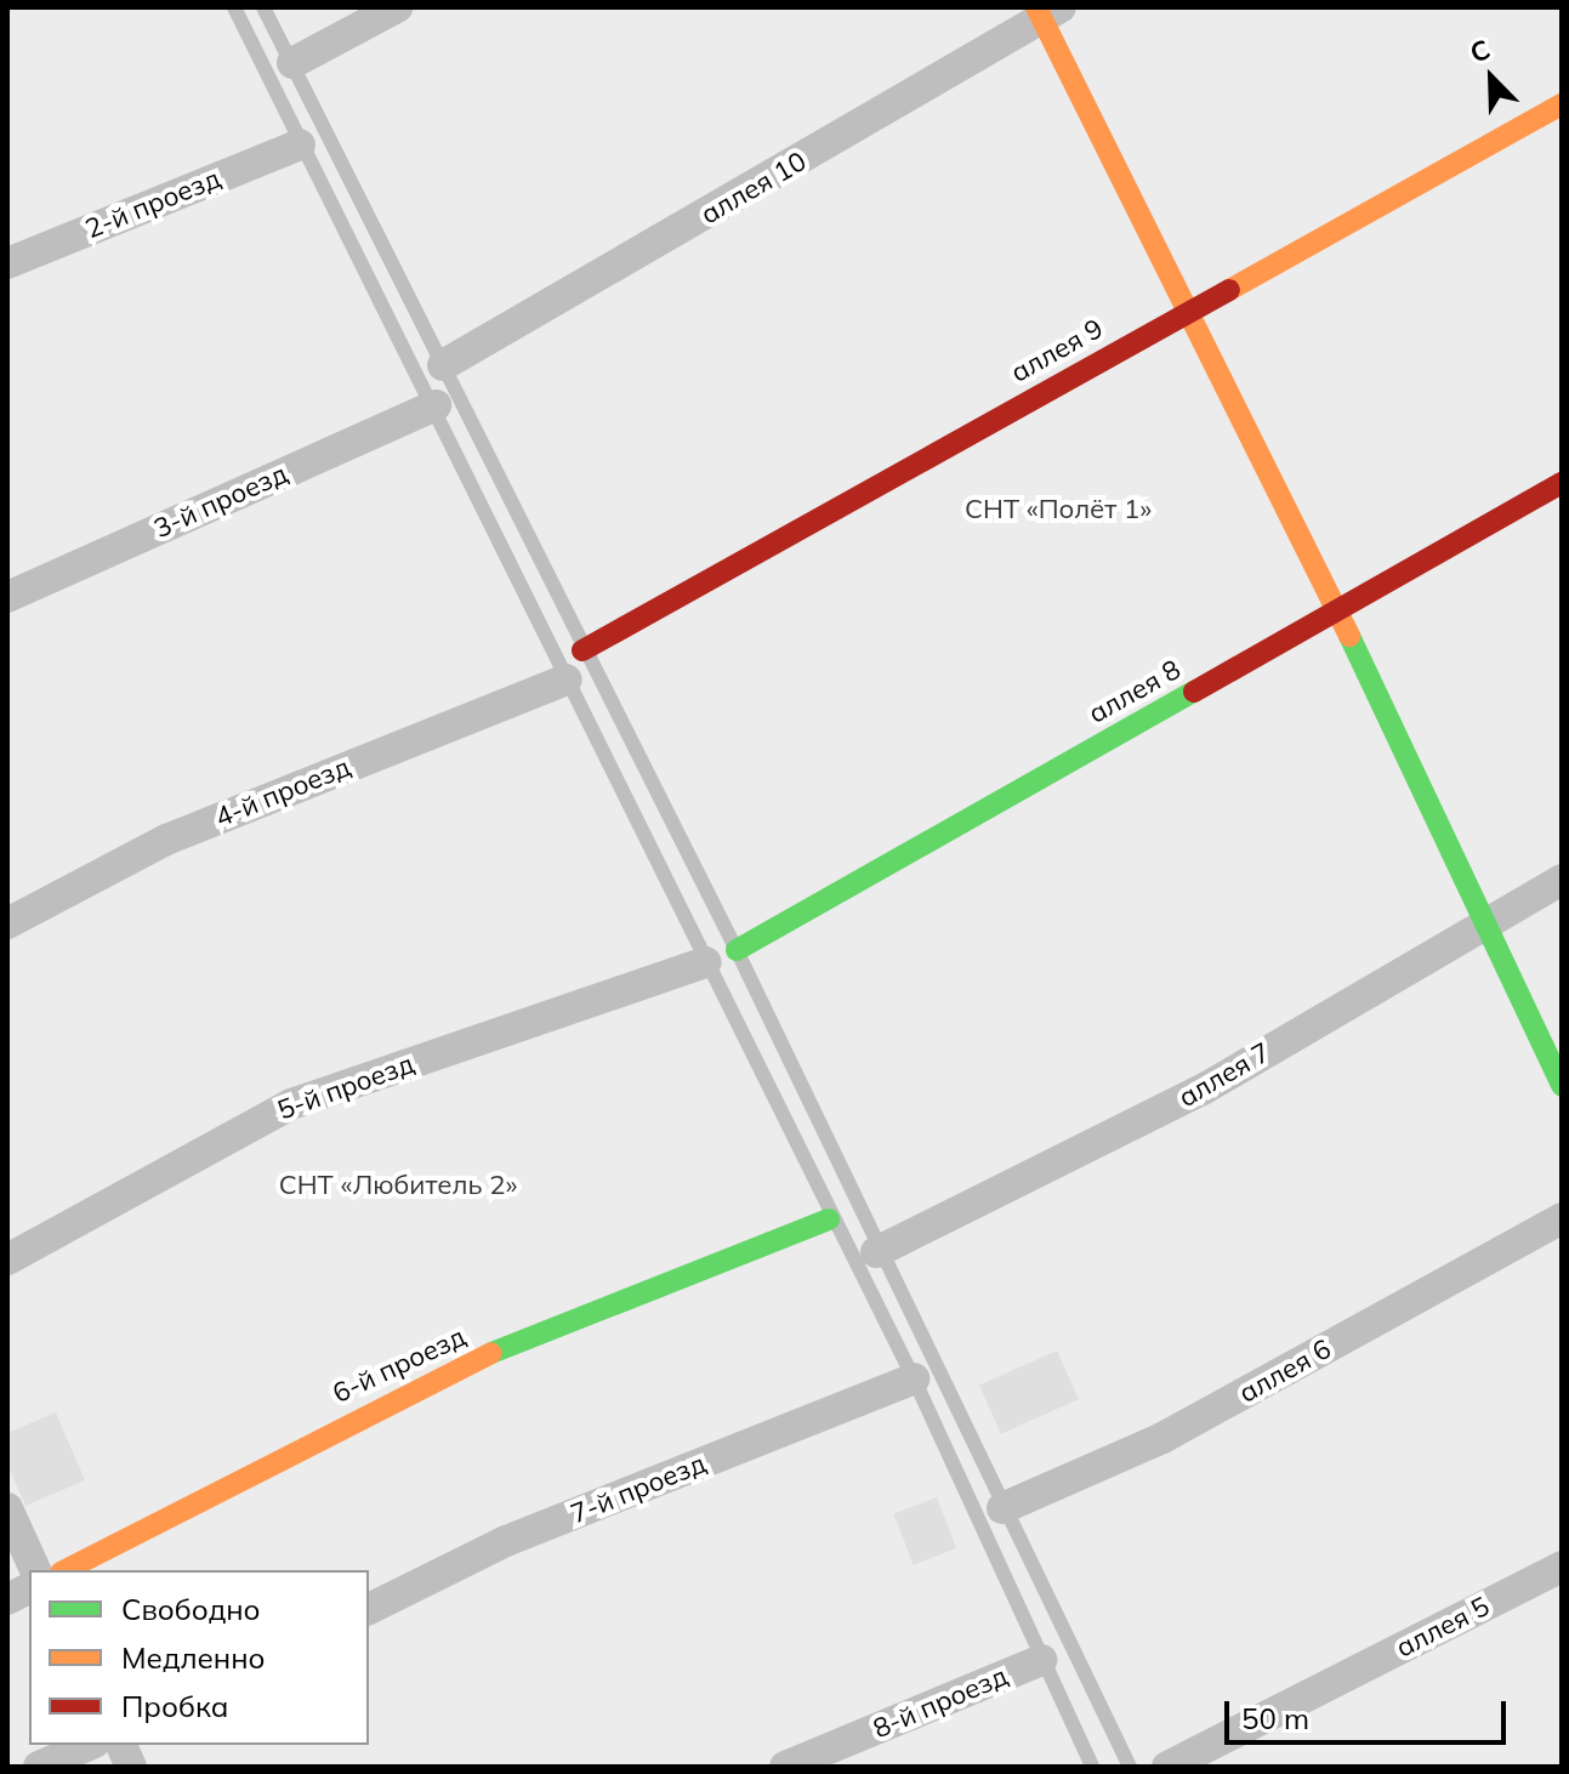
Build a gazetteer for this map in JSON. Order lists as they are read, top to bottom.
{
  "streets": {
    "street": [
      "аллея 10",
      "2-й проезд",
      "аллея 9",
      "3-й проезд",
      "аллея 8",
      "4-й проезд",
      "аллея 7",
      "5-й проезд",
      "6-й проезд",
      "аллея 6",
      "7-й проезд",
      "аллея 5",
      "8-й проезд"
    ]
  },
  "parks": ["СНТ «Полёт 1»", "СНТ «Любитель 2»"],
  "legend": ["Свободно", "Медленно", "Пробка"],
  "scale_bar": "50 m",
  "north": "top left"
}
